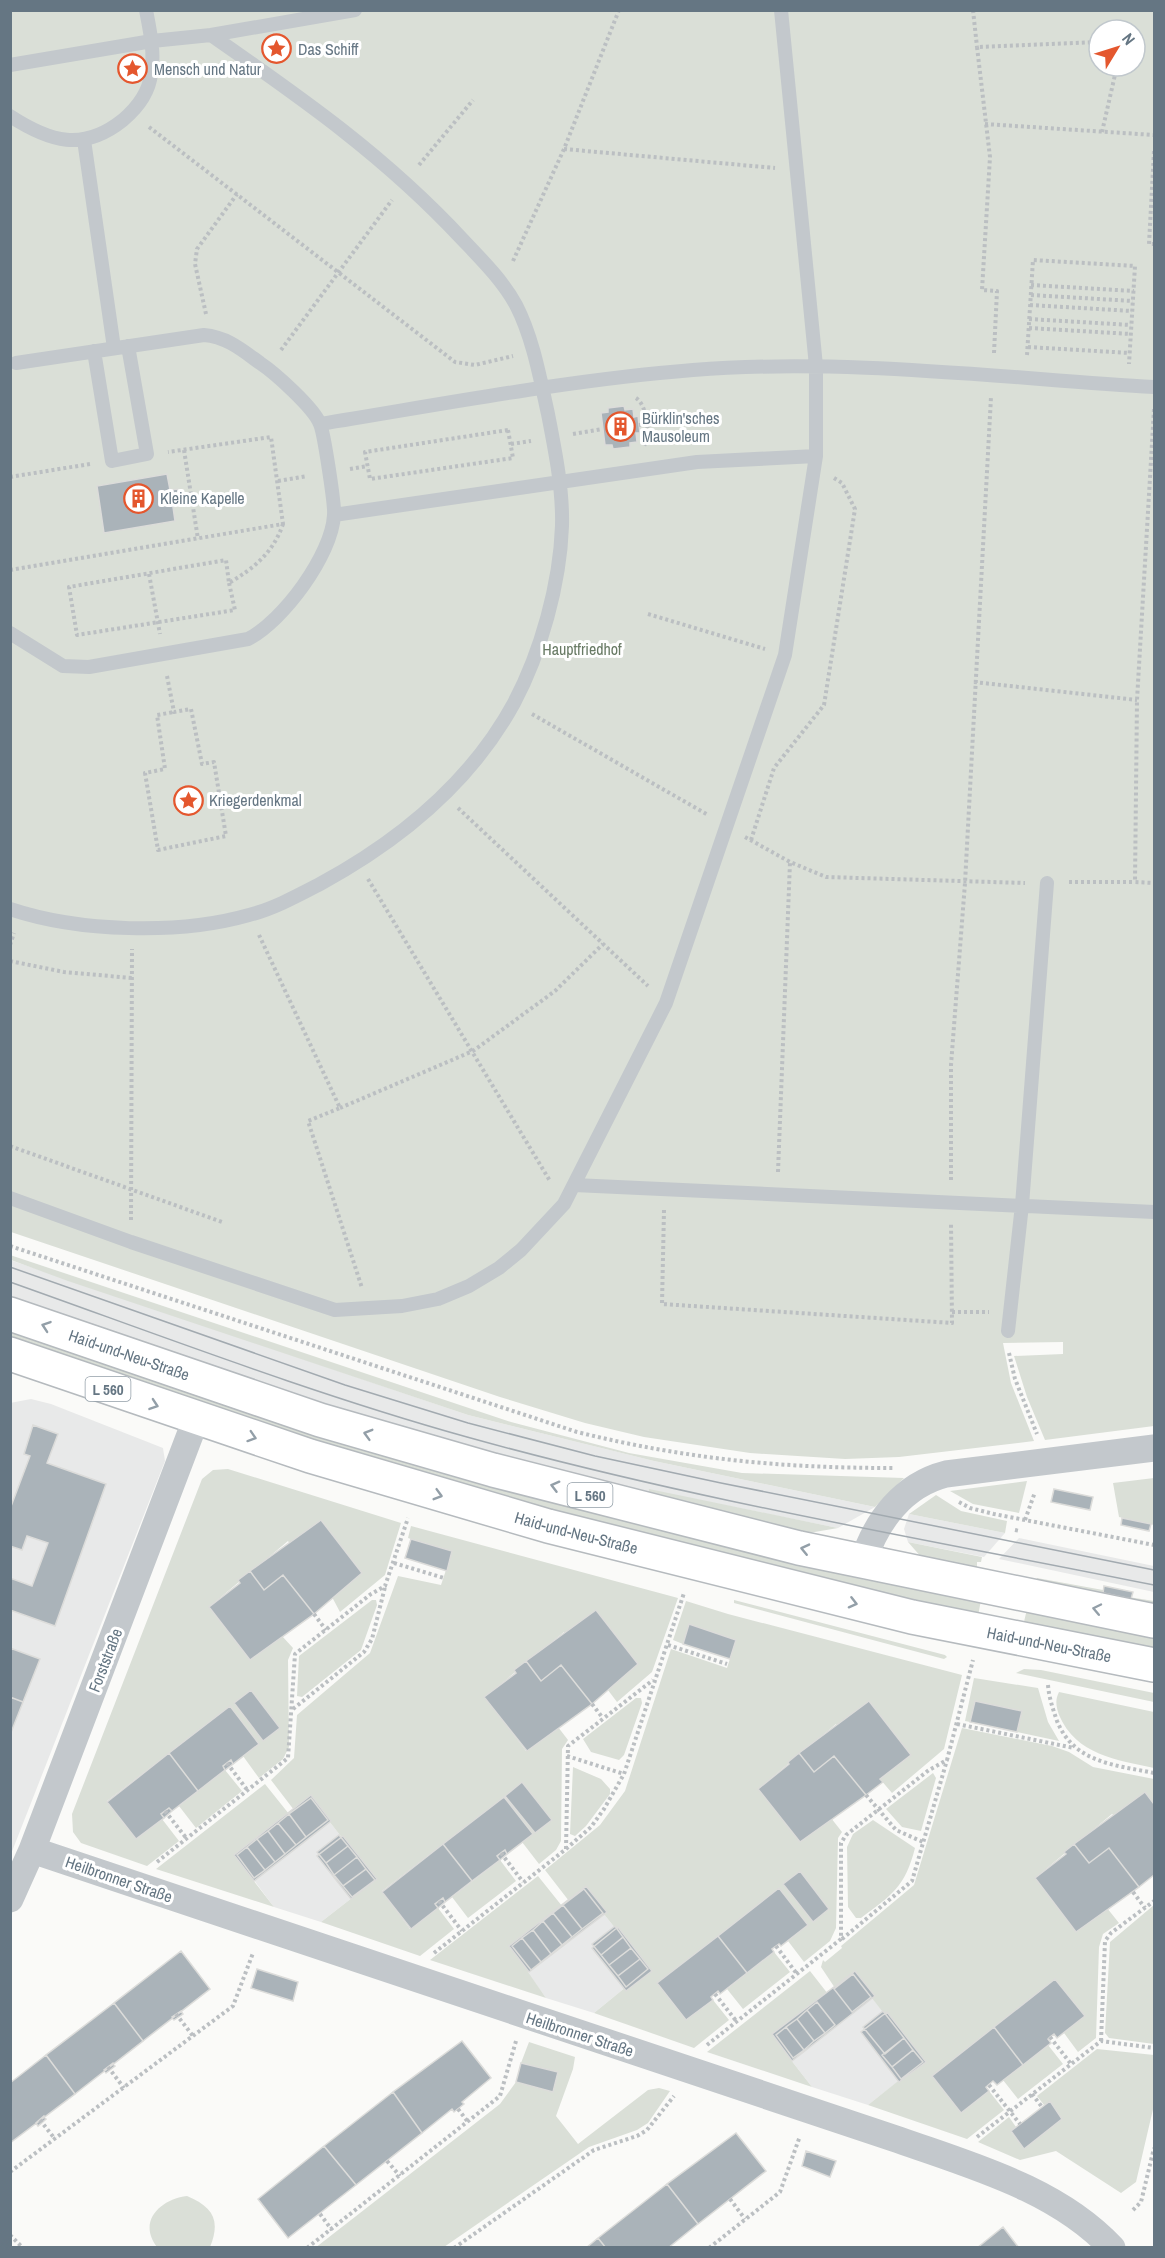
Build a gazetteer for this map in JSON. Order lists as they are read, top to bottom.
{
  "streets": {
    "main road": ["Haid-und-Neu-Straße", "L 560"],
    "street": ["Forststraße", "Heilbronner Straße"]
  },
  "crossings": [
    ["Haid-und-Neu-Straße", "Forststraße"],
    ["Forststraße", "Heilbronner Straße"]
  ],
  "parks": ["Hauptfriedhof"],
  "places": {
    "place": ["Das Schiff", "Mensch und Natur", "Kriegerdenkmal"],
    "building": ["Bürklin'sches Mausoleum", "Kleine Kapelle"]
  },
  "north": "top right"
}
